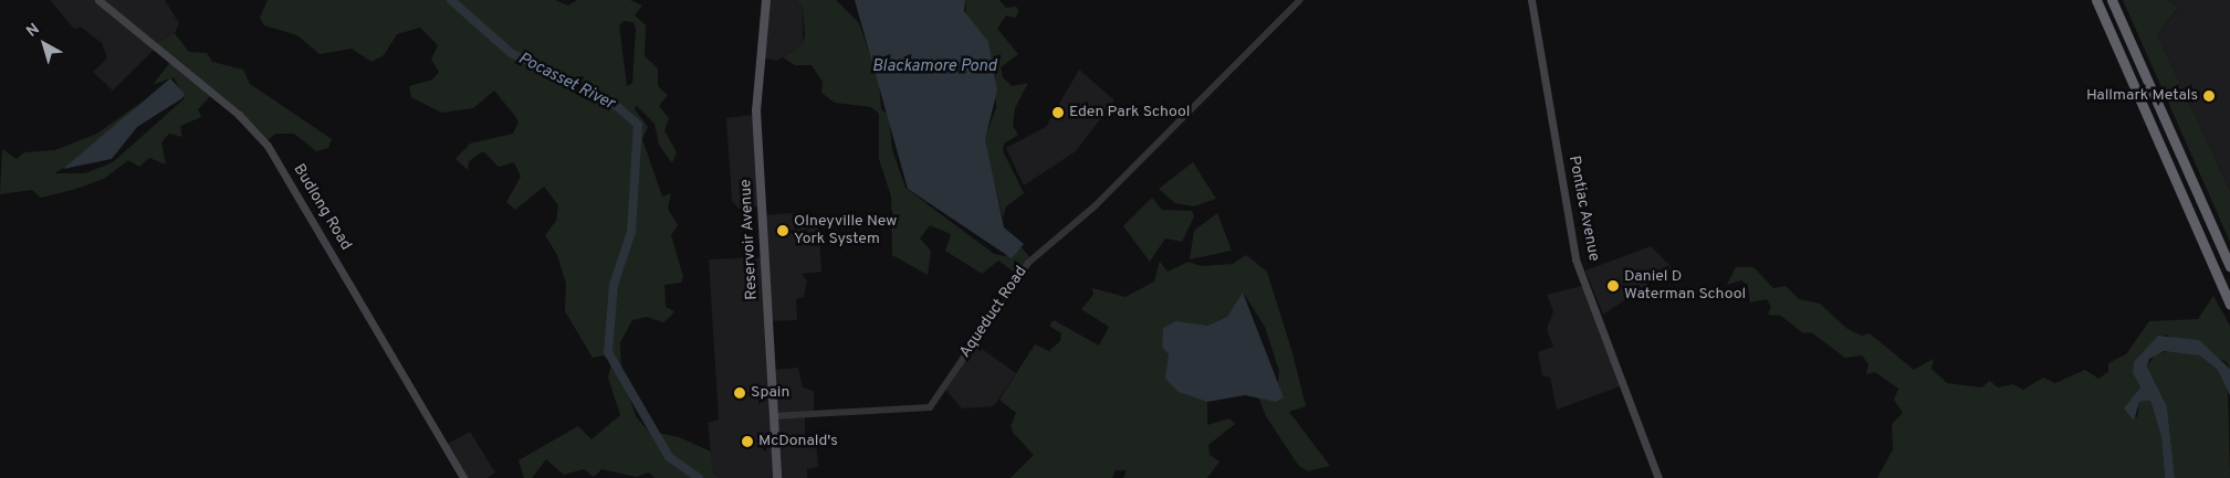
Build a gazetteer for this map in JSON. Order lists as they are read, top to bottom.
{
  "streets": {
    "main road": ["Budlong Road", "Pontiac Avenue", "Reservoir Avenue"],
    "street": ["Aqueduct Road"]
  },
  "crossings": [
    ["Reservoir Avenue", "Aqueduct Road"]
  ],
  "water": ["Blackamore Pond", "Pocasset River"],
  "places": [
    "Hallmark Metals",
    "Eden Park School",
    "Olneyville New York System",
    "Daniel D Waterman School",
    "Spain",
    "McDonald's"
  ],
  "north": "top left"
}
